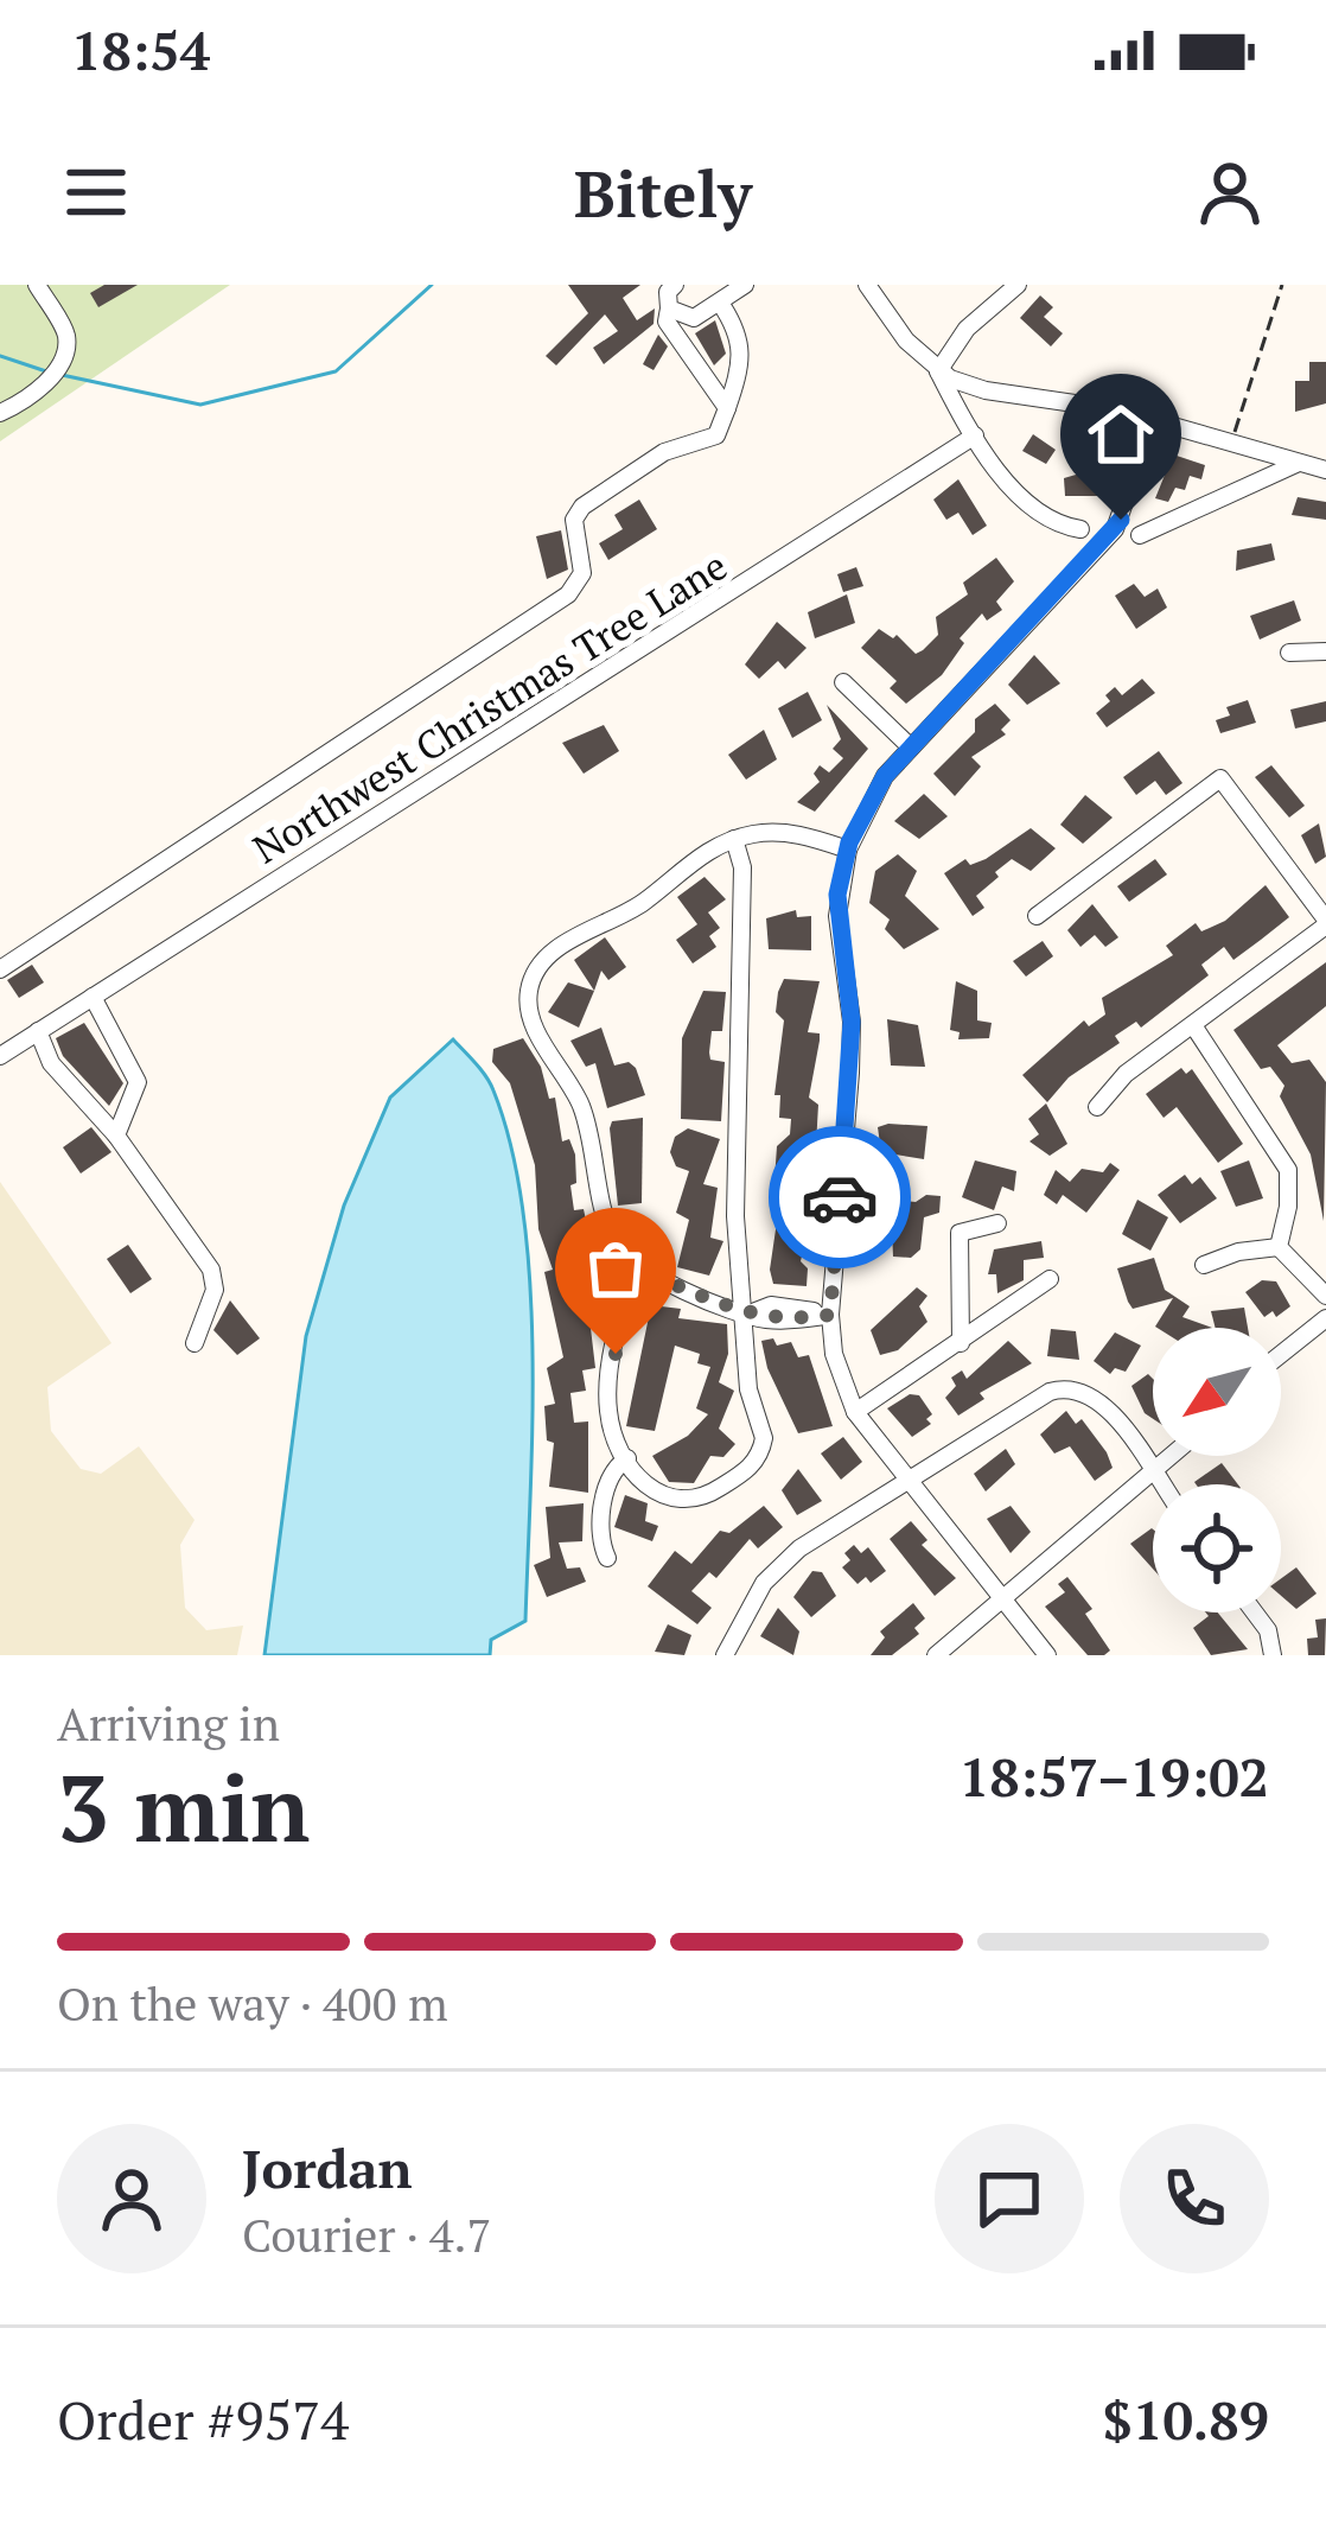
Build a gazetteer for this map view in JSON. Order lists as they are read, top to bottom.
{
  "streets": {
    "street": ["Northwest Christmas Tree Lane"]
  },
  "north": "bottom left",
  "page": {
    "status": "18:54",
    "header": "Bitely",
    "heading": ["3 min", "Arriving in", "18:57–19:02"],
    "panel": [
      "Jordan",
      "Courier · 4.7",
      "Order #9574",
      "$10.89"
    ],
    "bar": "On the way · 400 m"
  }
}
